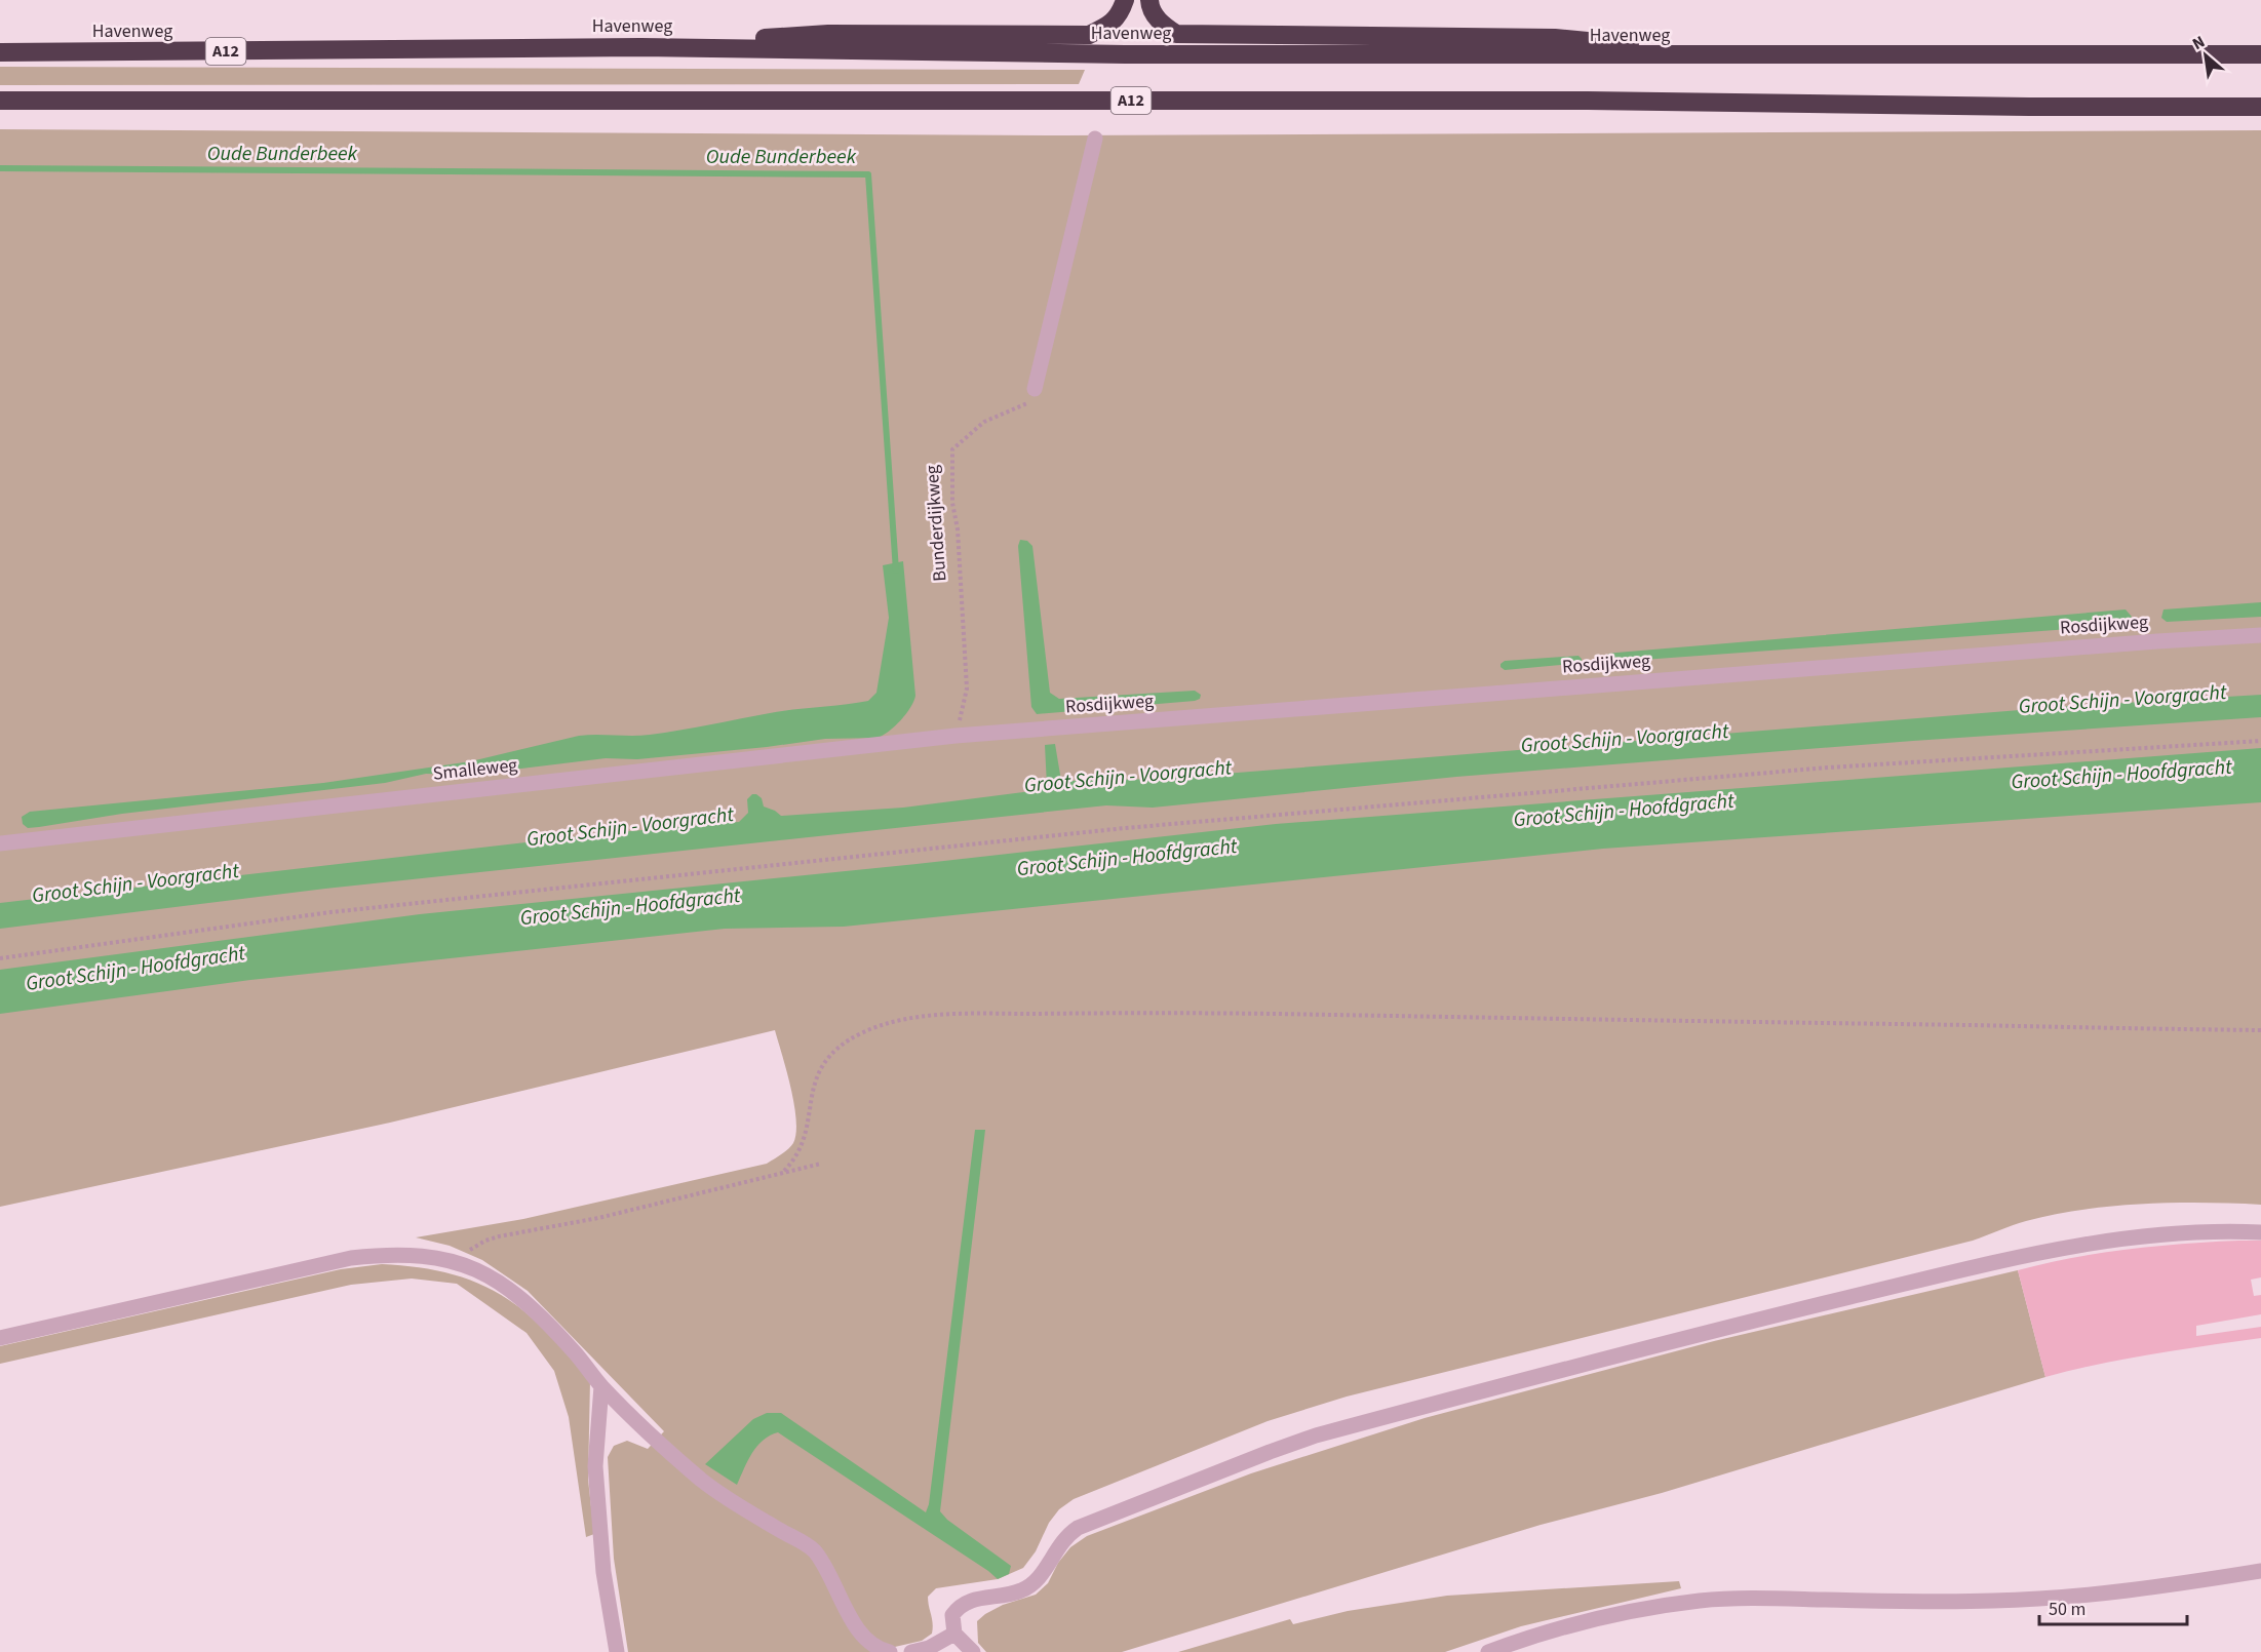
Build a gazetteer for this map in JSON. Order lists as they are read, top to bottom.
{
  "streets": {
    "highway": ["Havenweg", "A12"],
    "street": ["Rosdijkweg", "Smalleweg"],
    "path": ["Bunderdijkweg"]
  },
  "crossings": [
    ["Bunderdijkweg", "Rosdijkweg"],
    ["Bunderdijkweg", "Smalleweg"],
    ["Rosdijkweg", "Smalleweg"]
  ],
  "water": ["Oude Bunderbeek", "Groot Schijn - Voorgracht", "Groot Schijn - Hoofdgracht"],
  "scale_bar": "50 m",
  "north": "top left"
}
